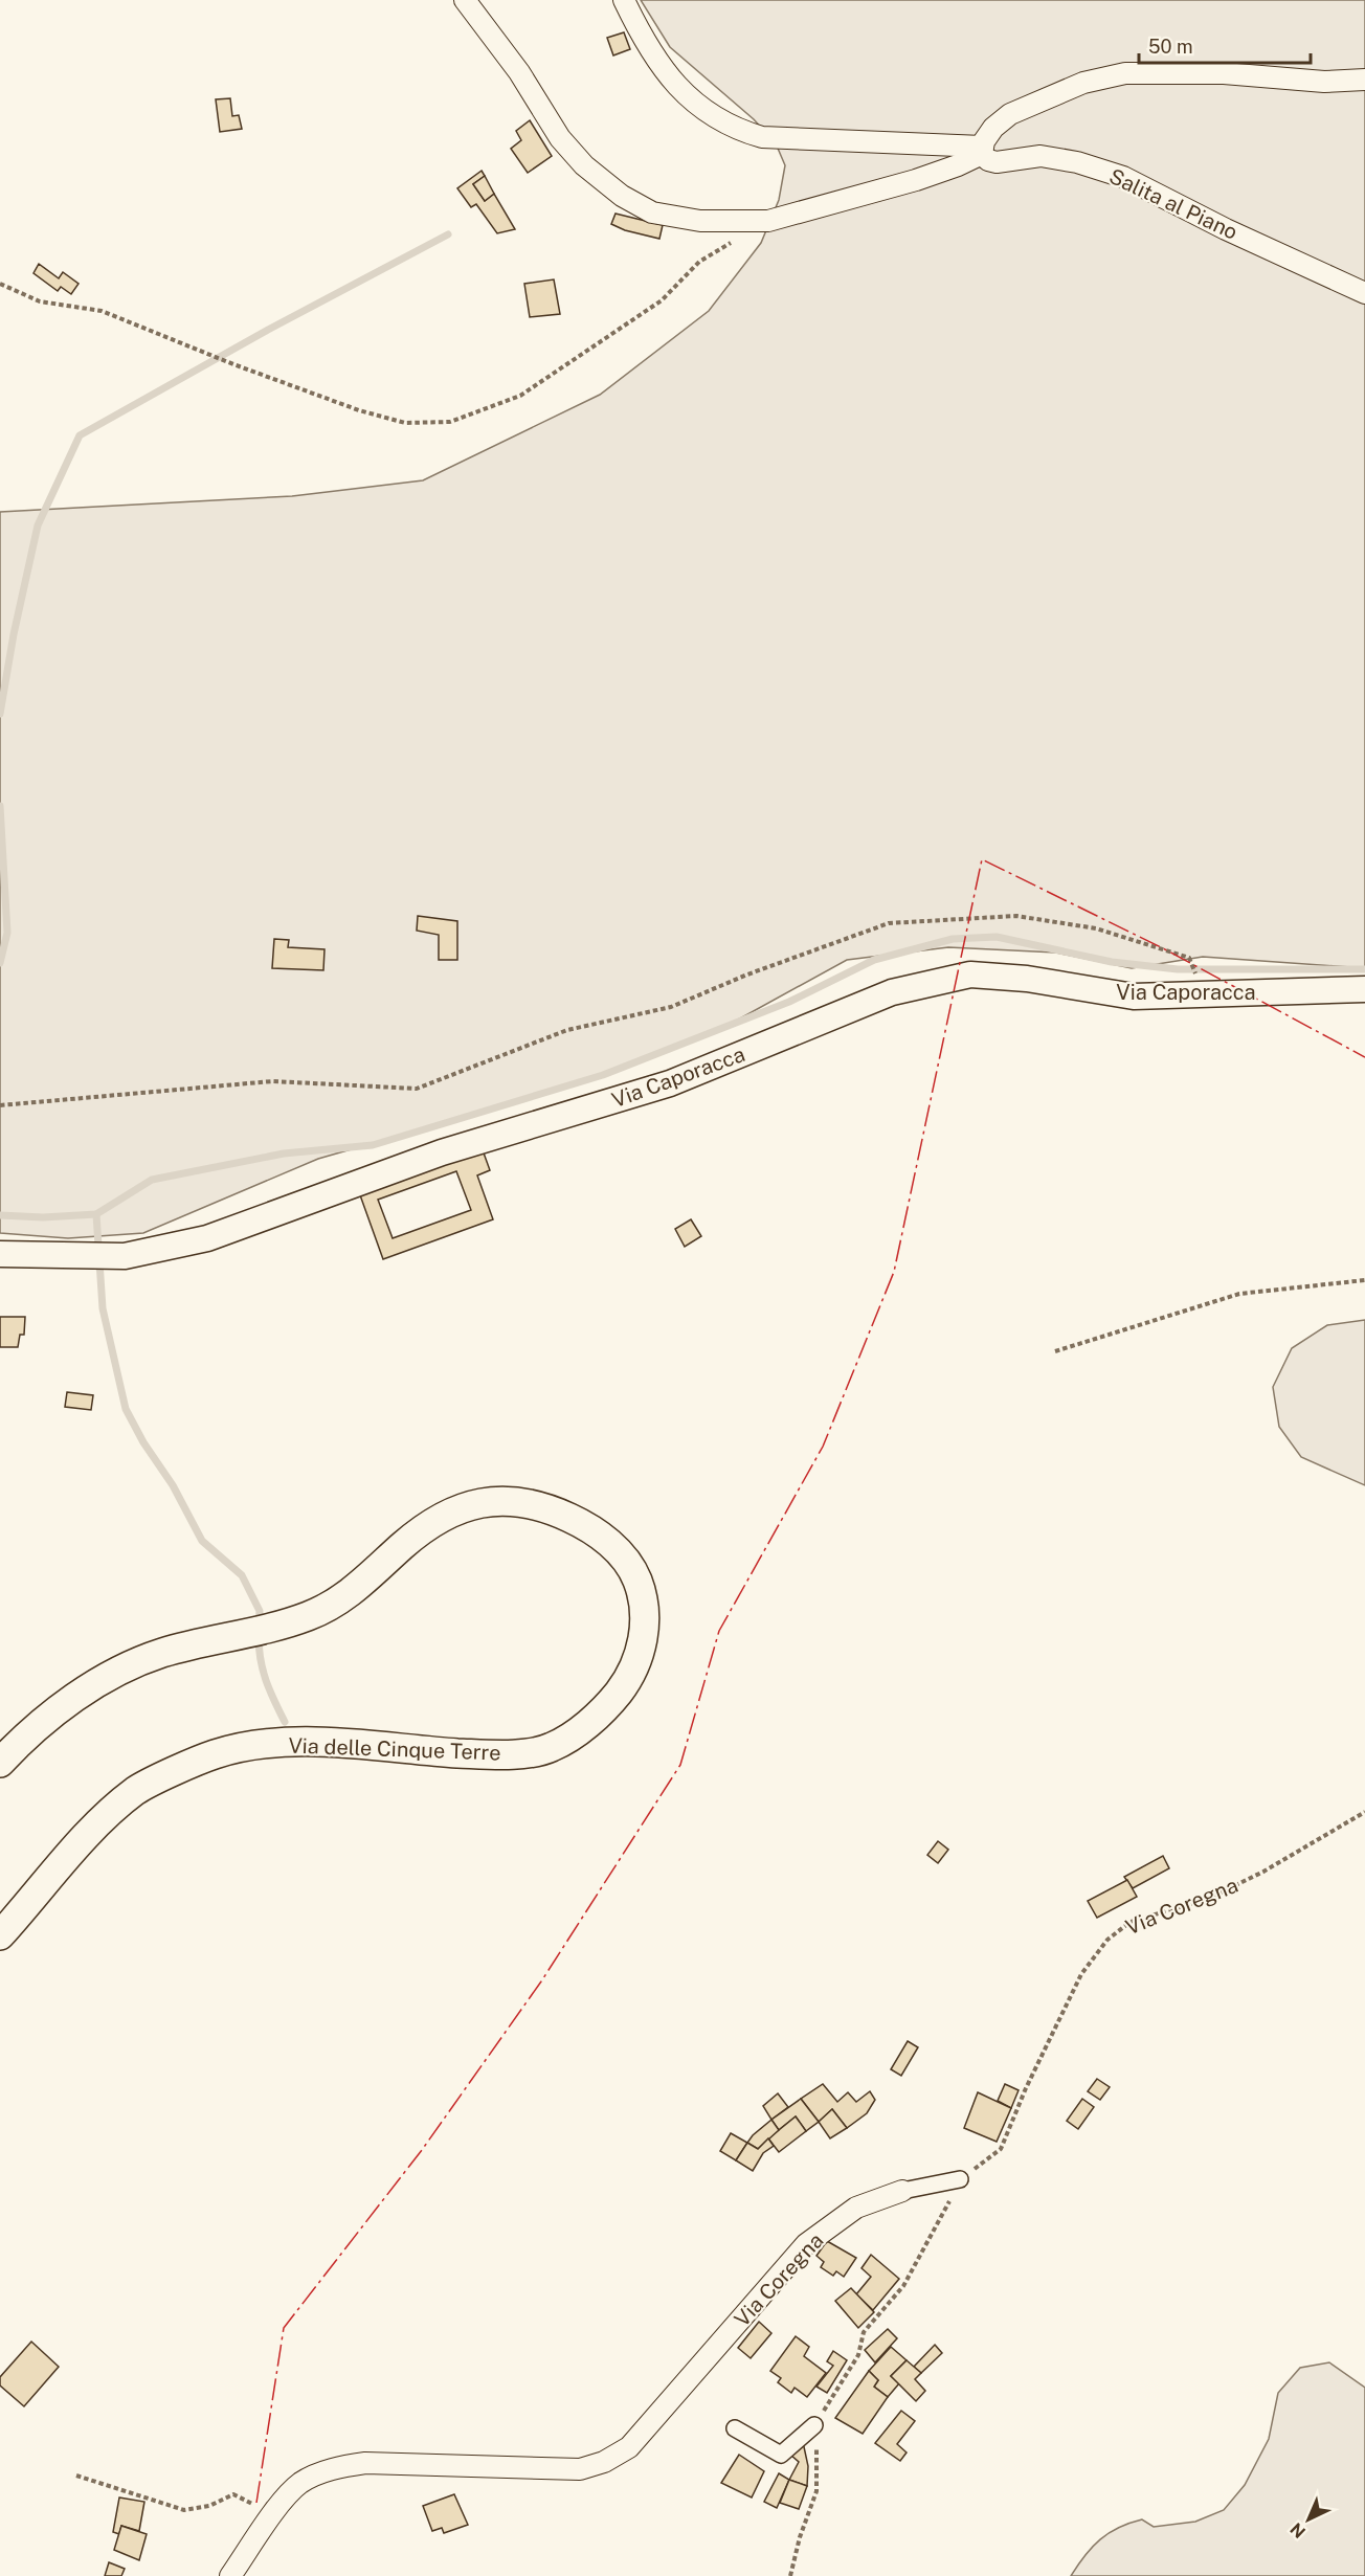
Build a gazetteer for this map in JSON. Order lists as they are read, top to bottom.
{
  "streets": {
    "main road": ["Via delle Cinque Terre"],
    "street": ["Salita al Piano", "Via Caporacca", "Via Coregna"]
  },
  "scale_bar": "50 m",
  "north": "bottom left"
}
